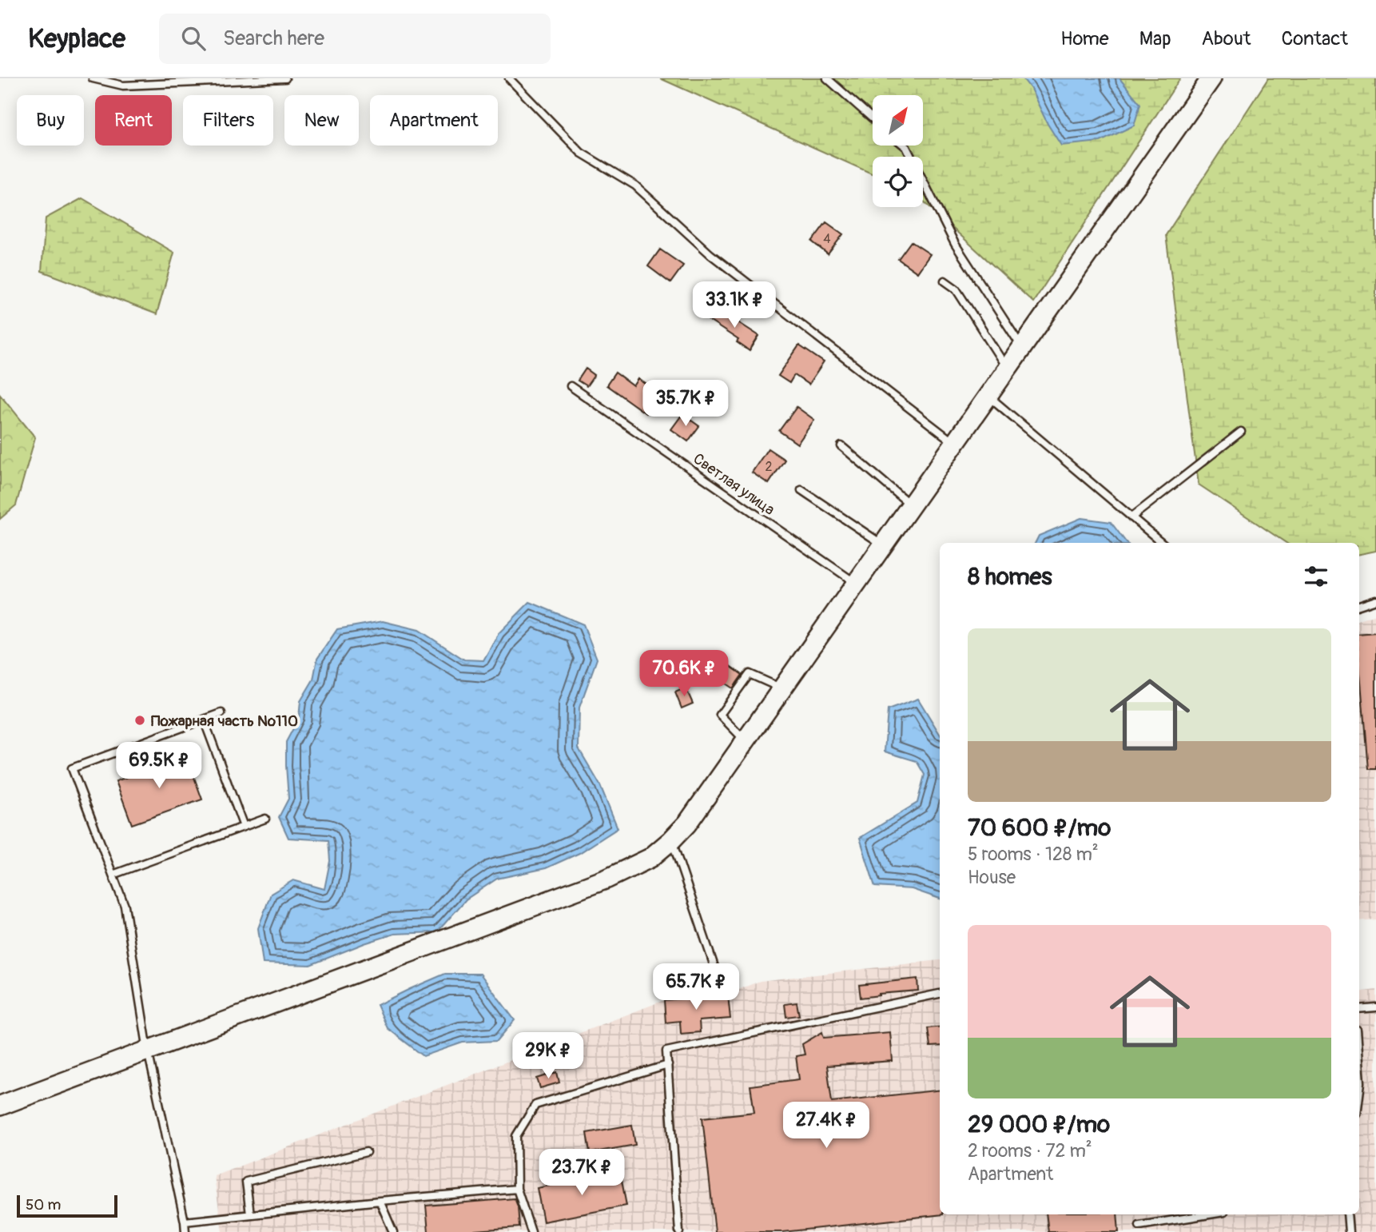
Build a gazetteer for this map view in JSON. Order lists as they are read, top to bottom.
{
  "streets": {
    "lane": ["Светлая улица"]
  },
  "places": ["Пожарная часть №110"],
  "house_numbers": ["4", "2"],
  "scale_bar": "50 m",
  "north": "top right",
  "page": {
    "header": "Keyplace",
    "search": "Search here",
    "nav": [
      "Home",
      "Map",
      "About",
      "Contact"
    ],
    "chip": [
      "Buy",
      "Rent",
      "Filters",
      "New",
      "Apartment"
    ],
    "price": [
      "33.1K ₽",
      "35.7K ₽",
      "70.6K ₽",
      "69.5K ₽",
      "65.7K ₽",
      "29K ₽",
      "27.4K ₽",
      "23.7K ₽"
    ],
    "heading": "8 homes",
    "list": [
      {
        "name": "70 600 ₽/mo",
        "note": "5 rooms · 128 m² · House"
      },
      {
        "name": "29 000 ₽/mo",
        "note": "2 rooms · 72 m² · Apartment"
      }
    ],
    "scale": "50 m"
  }
}
